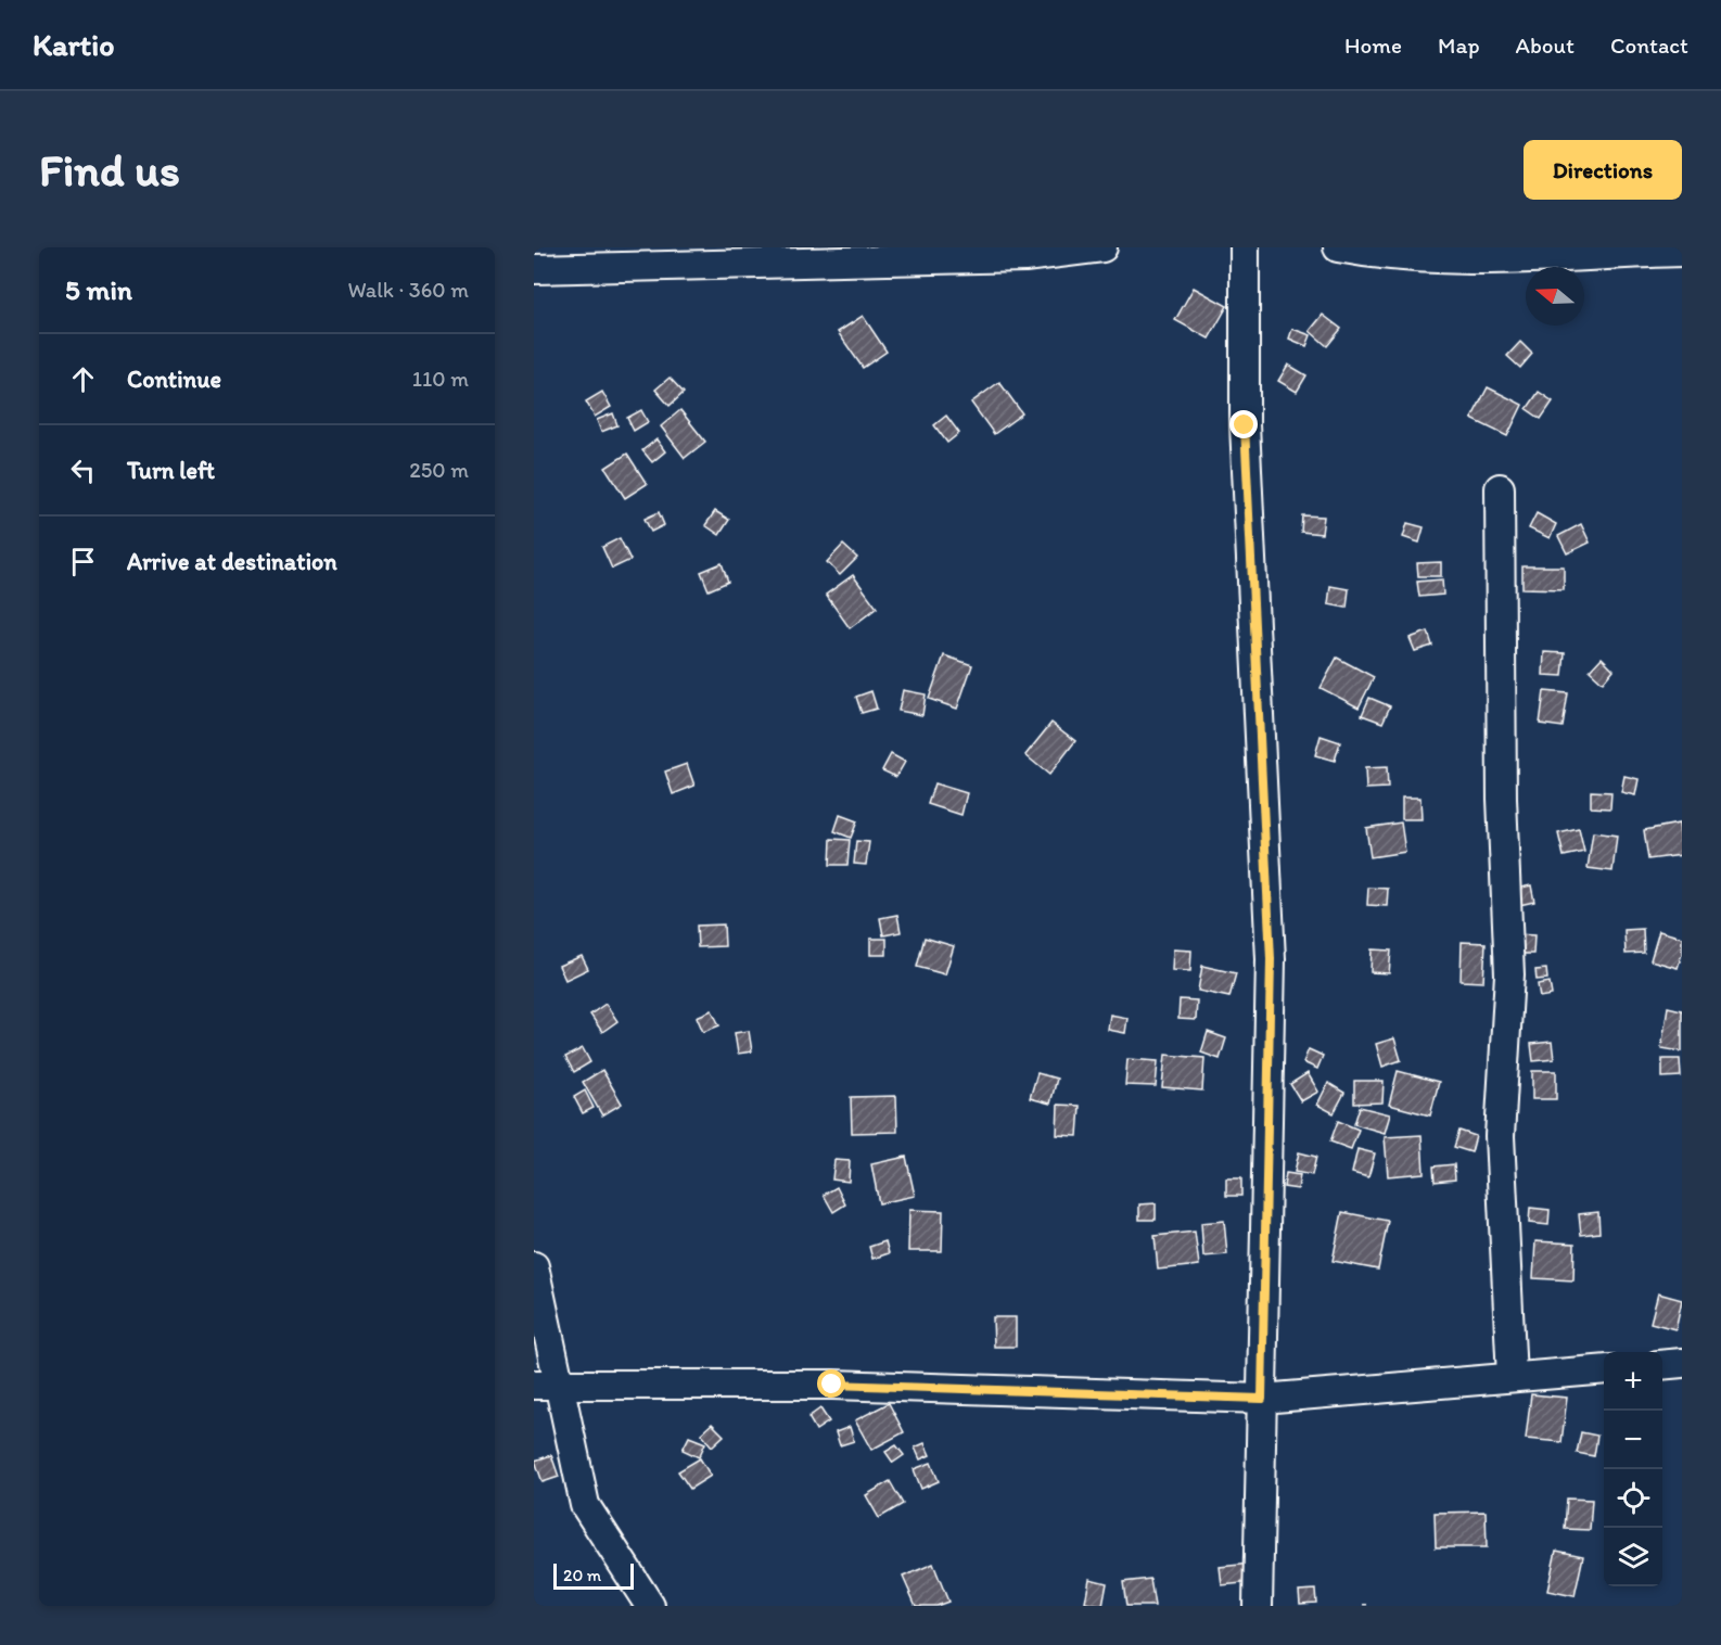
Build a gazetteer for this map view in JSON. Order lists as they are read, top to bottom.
{
  "scale_bar": "20 m",
  "north": "left",
  "page": {
    "header": "Kartio",
    "nav": [
      "Home",
      "Map",
      "About",
      "Contact"
    ],
    "buttons": "Directions",
    "title": "Find us",
    "heading": ["5 min", "Walk · 360 m"],
    "list": [
      ["Continue", "110 m"],
      ["Turn left", "250 m"],
      "Arrive at destination"
    ],
    "map_buttons": ["+", "−"],
    "scale": "20 m"
  }
}
